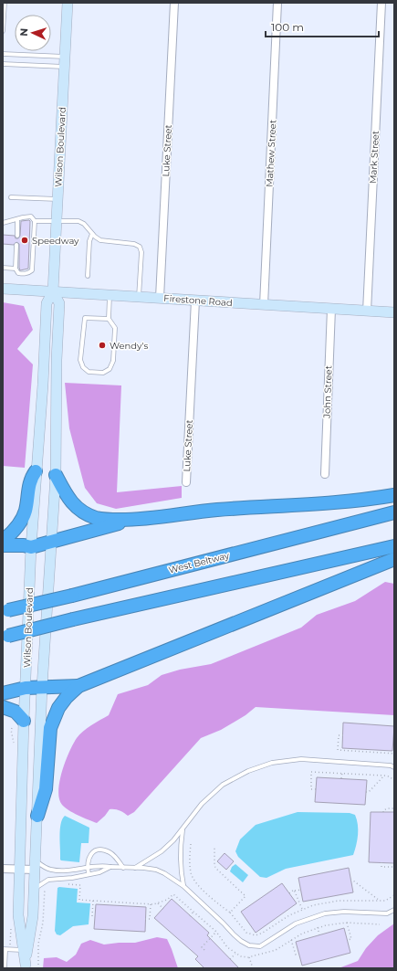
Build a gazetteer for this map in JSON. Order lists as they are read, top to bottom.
{
  "streets": {
    "highway": ["West Beltway"],
    "main road": ["Wilson Boulevard", "Firestone Road"],
    "street": [
      "Luke Street",
      "Mathew Street",
      "Mark Street",
      "John Street"
    ]
  },
  "crossings": [
    ["Wilson Boulevard", "Firestone Road"],
    ["Luke Street", "Firestone Road"],
    ["Mathew Street", "Firestone Road"],
    ["Mark Street", "Firestone Road"],
    ["Firestone Road", "John Street"]
  ],
  "places": ["Speedway", "Wendy's"],
  "scale_bar": "100 m",
  "north": "left"
}
